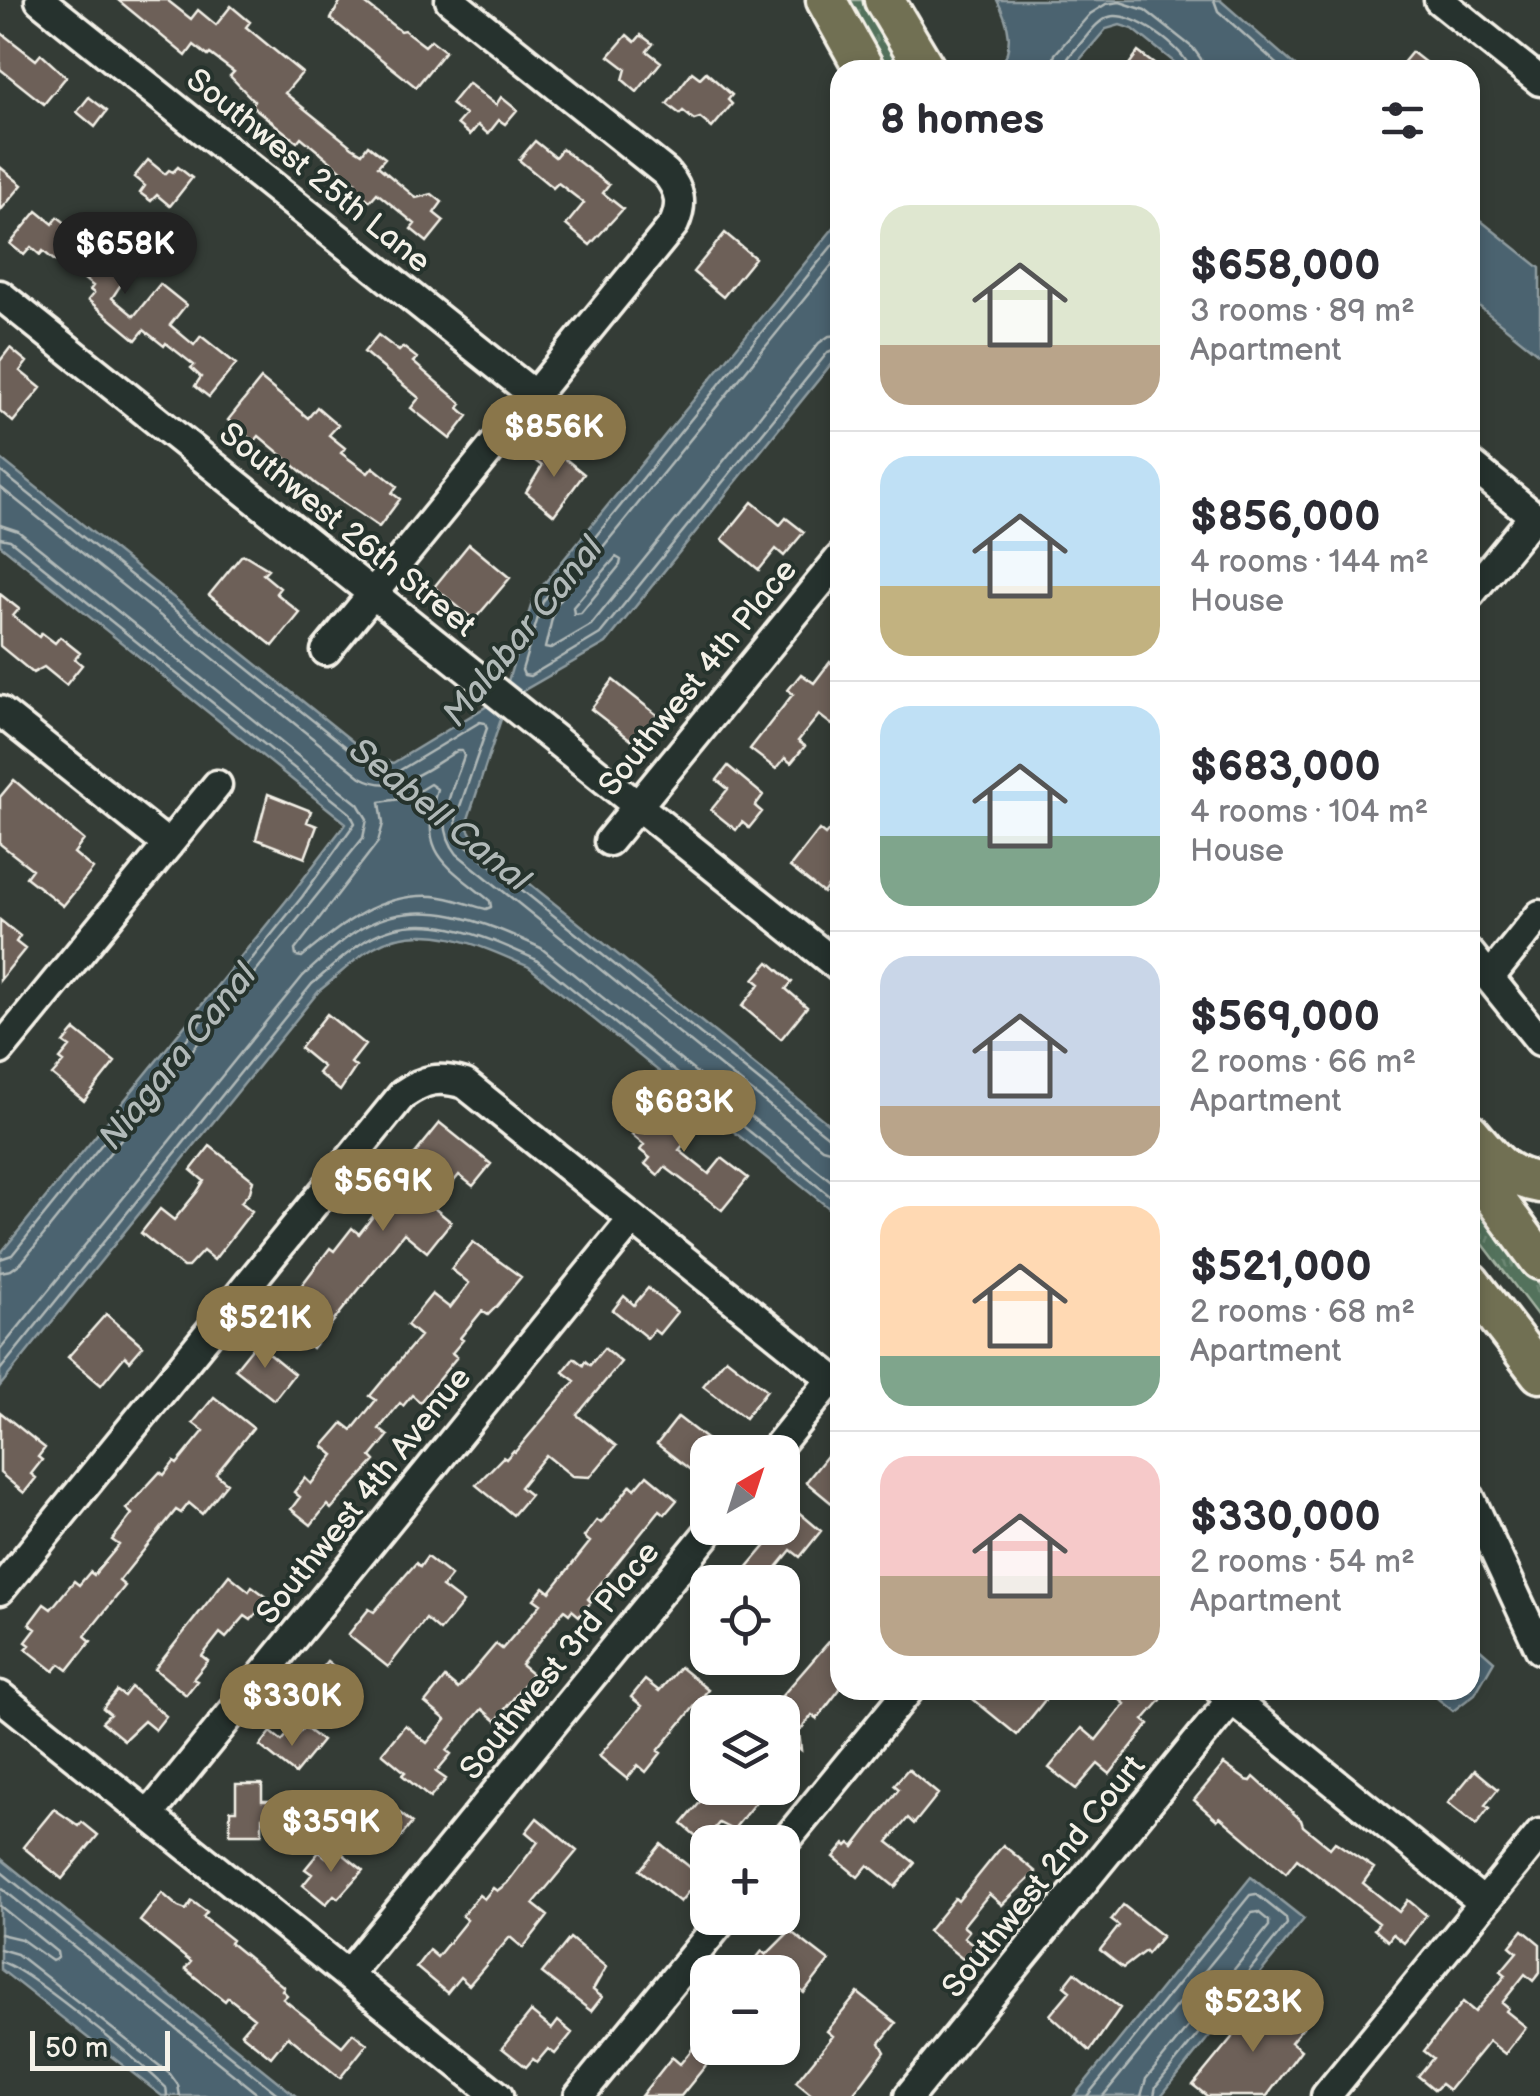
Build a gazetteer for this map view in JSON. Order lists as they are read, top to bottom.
{
  "streets": {
    "street": [
      "Southwest 25th Lane",
      "Southwest 26th Street",
      "Southwest 4th Place",
      "Southwest 4th Avenue",
      "Southwest 3rd Place",
      "Southwest 2nd Court"
    ]
  },
  "crossings": [
    ["Southwest 26th Street", "Southwest 4th Place"]
  ],
  "water": ["Malabar Canal", "Seabell Canal", "Niagara Canal"],
  "scale_bar": "50 m",
  "north": "top right",
  "page": {
    "heading": "8 homes",
    "list": [
      {
        "name": "$658,000",
        "note": "3 rooms · 89 m² · Apartment"
      },
      {
        "name": "$856,000",
        "note": "4 rooms · 144 m² · House"
      },
      {
        "name": "$683,000",
        "note": "4 rooms · 104 m² · House"
      },
      {
        "name": "$569,000",
        "note": "2 rooms · 66 m² · Apartment"
      },
      {
        "name": "$521,000",
        "note": "2 rooms · 68 m² · Apartment"
      },
      {
        "name": "$330,000",
        "note": "2 rooms · 54 m² · Apartment"
      }
    ],
    "price": [
      "$658K",
      "$856K",
      "$683K",
      "$569K",
      "$521K",
      "$330K",
      "$359K",
      "$523K"
    ],
    "map_buttons": ["+", "−"],
    "scale": "50 m"
  }
}
